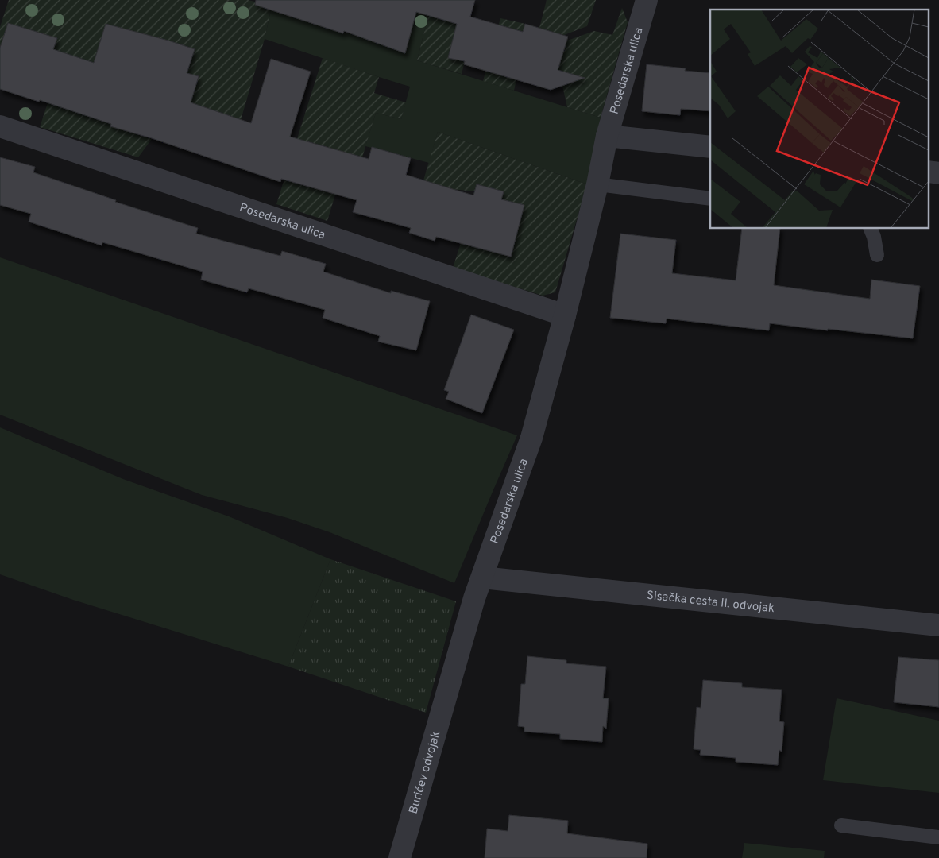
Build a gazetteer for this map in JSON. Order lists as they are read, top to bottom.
{
  "streets": {
    "street": ["Posedarska ulica", "Sisačka cesta II. odvojak", "Burićev odvojak"]
  },
  "crossings": [
    ["Posedarska ulica", "Sisačka cesta II. odvojak"],
    ["Posedarska ulica", "Burićev odvojak"]
  ]
}
